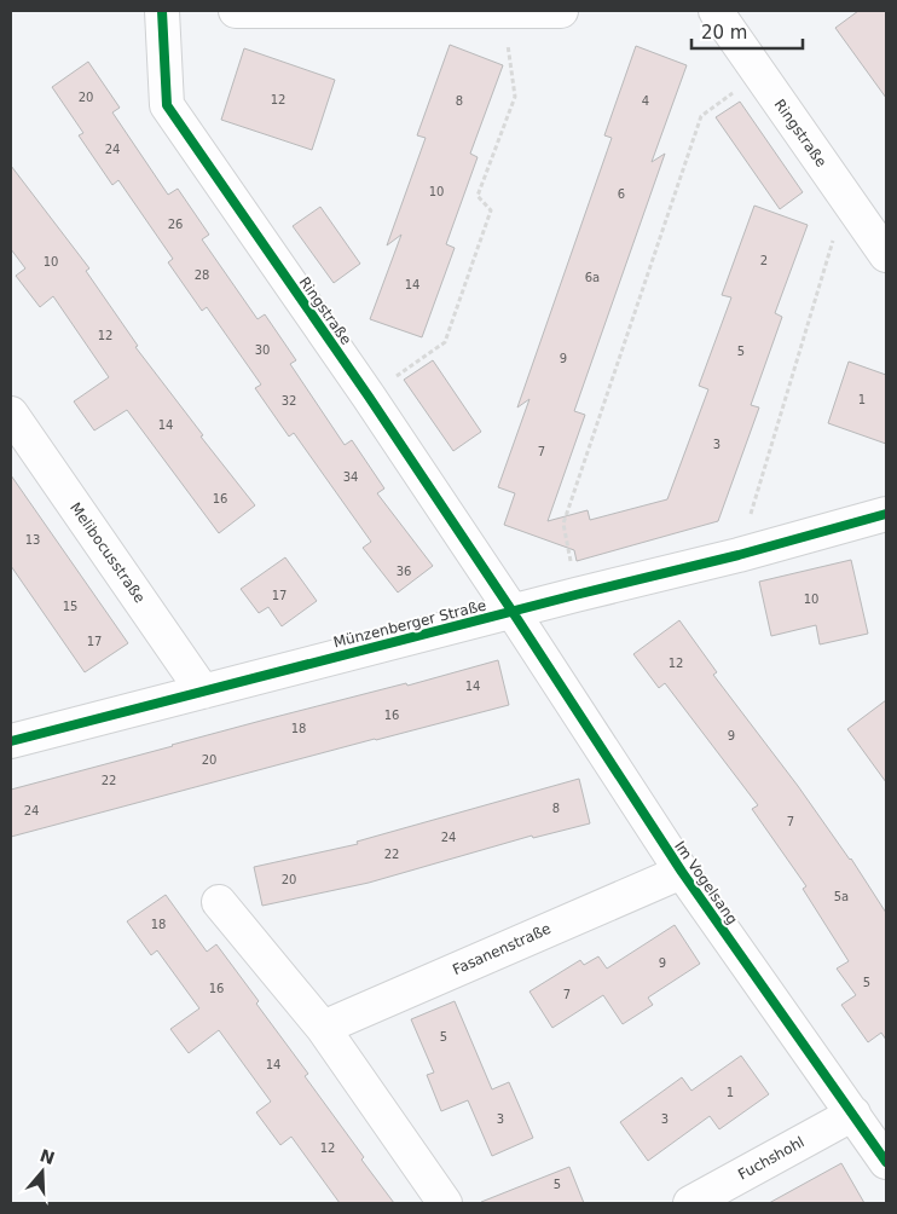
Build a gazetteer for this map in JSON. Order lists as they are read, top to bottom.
{
  "streets": {
    "street": [
      "Ringstraße",
      "Melibocusstraße",
      "Münzenberger Straße",
      "Im Vogelsang",
      "Fasanenstraße",
      "Fuchshohl"
    ]
  },
  "crossings": [
    ["Ringstraße", "Münzenberger Straße"],
    ["Ringstraße", "Im Vogelsang"],
    ["Melibocusstraße", "Münzenberger Straße"],
    ["Münzenberger Straße", "Im Vogelsang"],
    ["Im Vogelsang", "Fasanenstraße"],
    ["Im Vogelsang", "Fuchshohl"]
  ],
  "house_numbers": [
    "20",
    "12",
    "8",
    "4",
    "24",
    "10",
    "6",
    "26",
    "2",
    "10",
    "28",
    "6a",
    "14",
    "12",
    "30",
    "5",
    "9",
    "1",
    "32",
    "14",
    "3",
    "7",
    "34",
    "16",
    "13",
    "36",
    "17",
    "10",
    "15",
    "17",
    "12",
    "14",
    "16",
    "18",
    "9",
    "20",
    "22",
    "8",
    "24",
    "7",
    "24",
    "22",
    "20",
    "5a",
    "18",
    "9",
    "5",
    "16",
    "7",
    "5",
    "14",
    "1",
    "3",
    "3",
    "12",
    "5"
  ],
  "scale_bar": "20 m",
  "north": "top"
}
